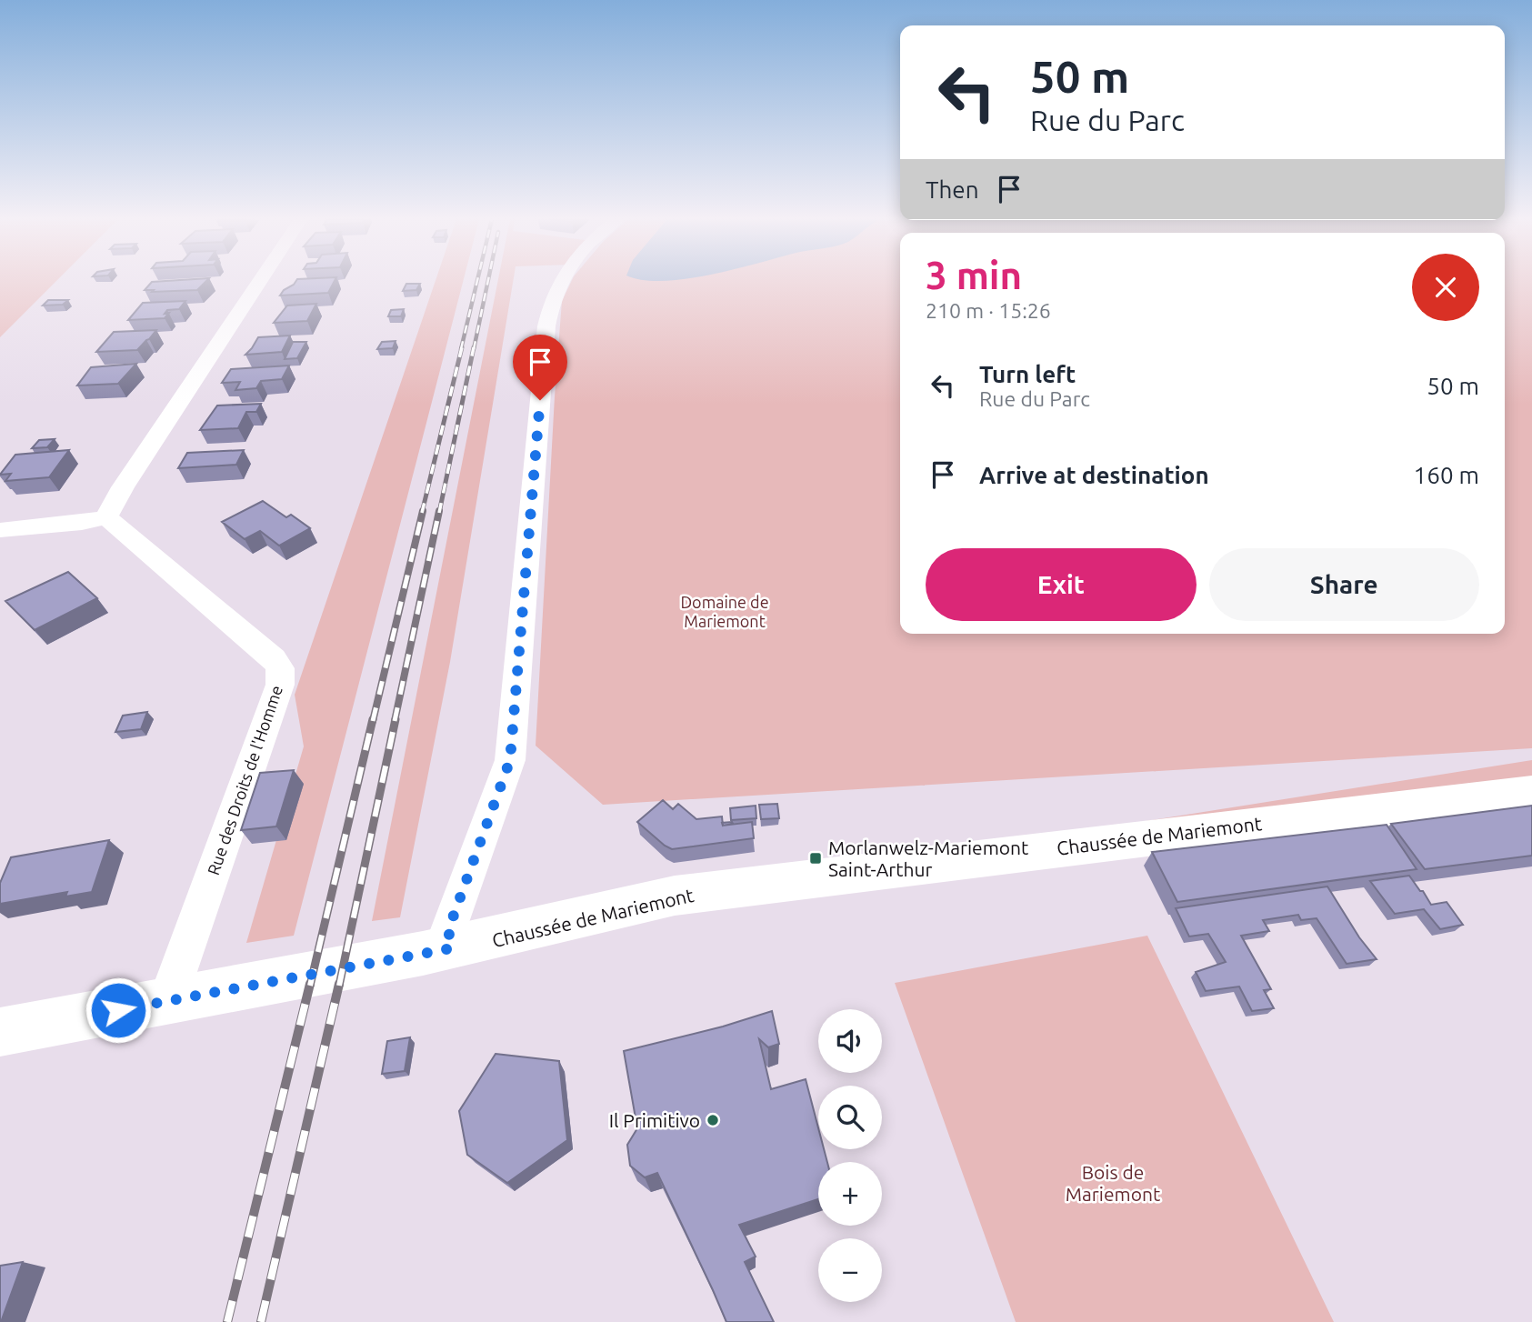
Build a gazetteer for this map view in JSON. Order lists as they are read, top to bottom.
{
  "streets": {
    "street": ["Rue des Droits de l'Homme", "Chaussée de Mariemont"]
  },
  "crossings": [
    ["Rue des Droits de l'Homme", "Chaussée de Mariemont"]
  ],
  "parks": ["Domaine de Mariemont", "Bois de Mariemont"],
  "places": {
    "transit": ["Morlanwelz-Mariemont Saint-Arthur"],
    "other": ["Il Primitivo"]
  },
  "page": {
    "turn": ["50 m", "Rue du Parc"],
    "then": "Then",
    "heading": ["3 min", "210 m · 15:26"],
    "list": [
      {
        "name": "Turn left",
        "note": "Rue du Parc",
        "value": "50 m"
      },
      {
        "name": "Arrive at destination",
        "value": "160 m"
      }
    ],
    "buttons": ["Exit", "Share"],
    "map_buttons": ["+", "−"]
  }
}
